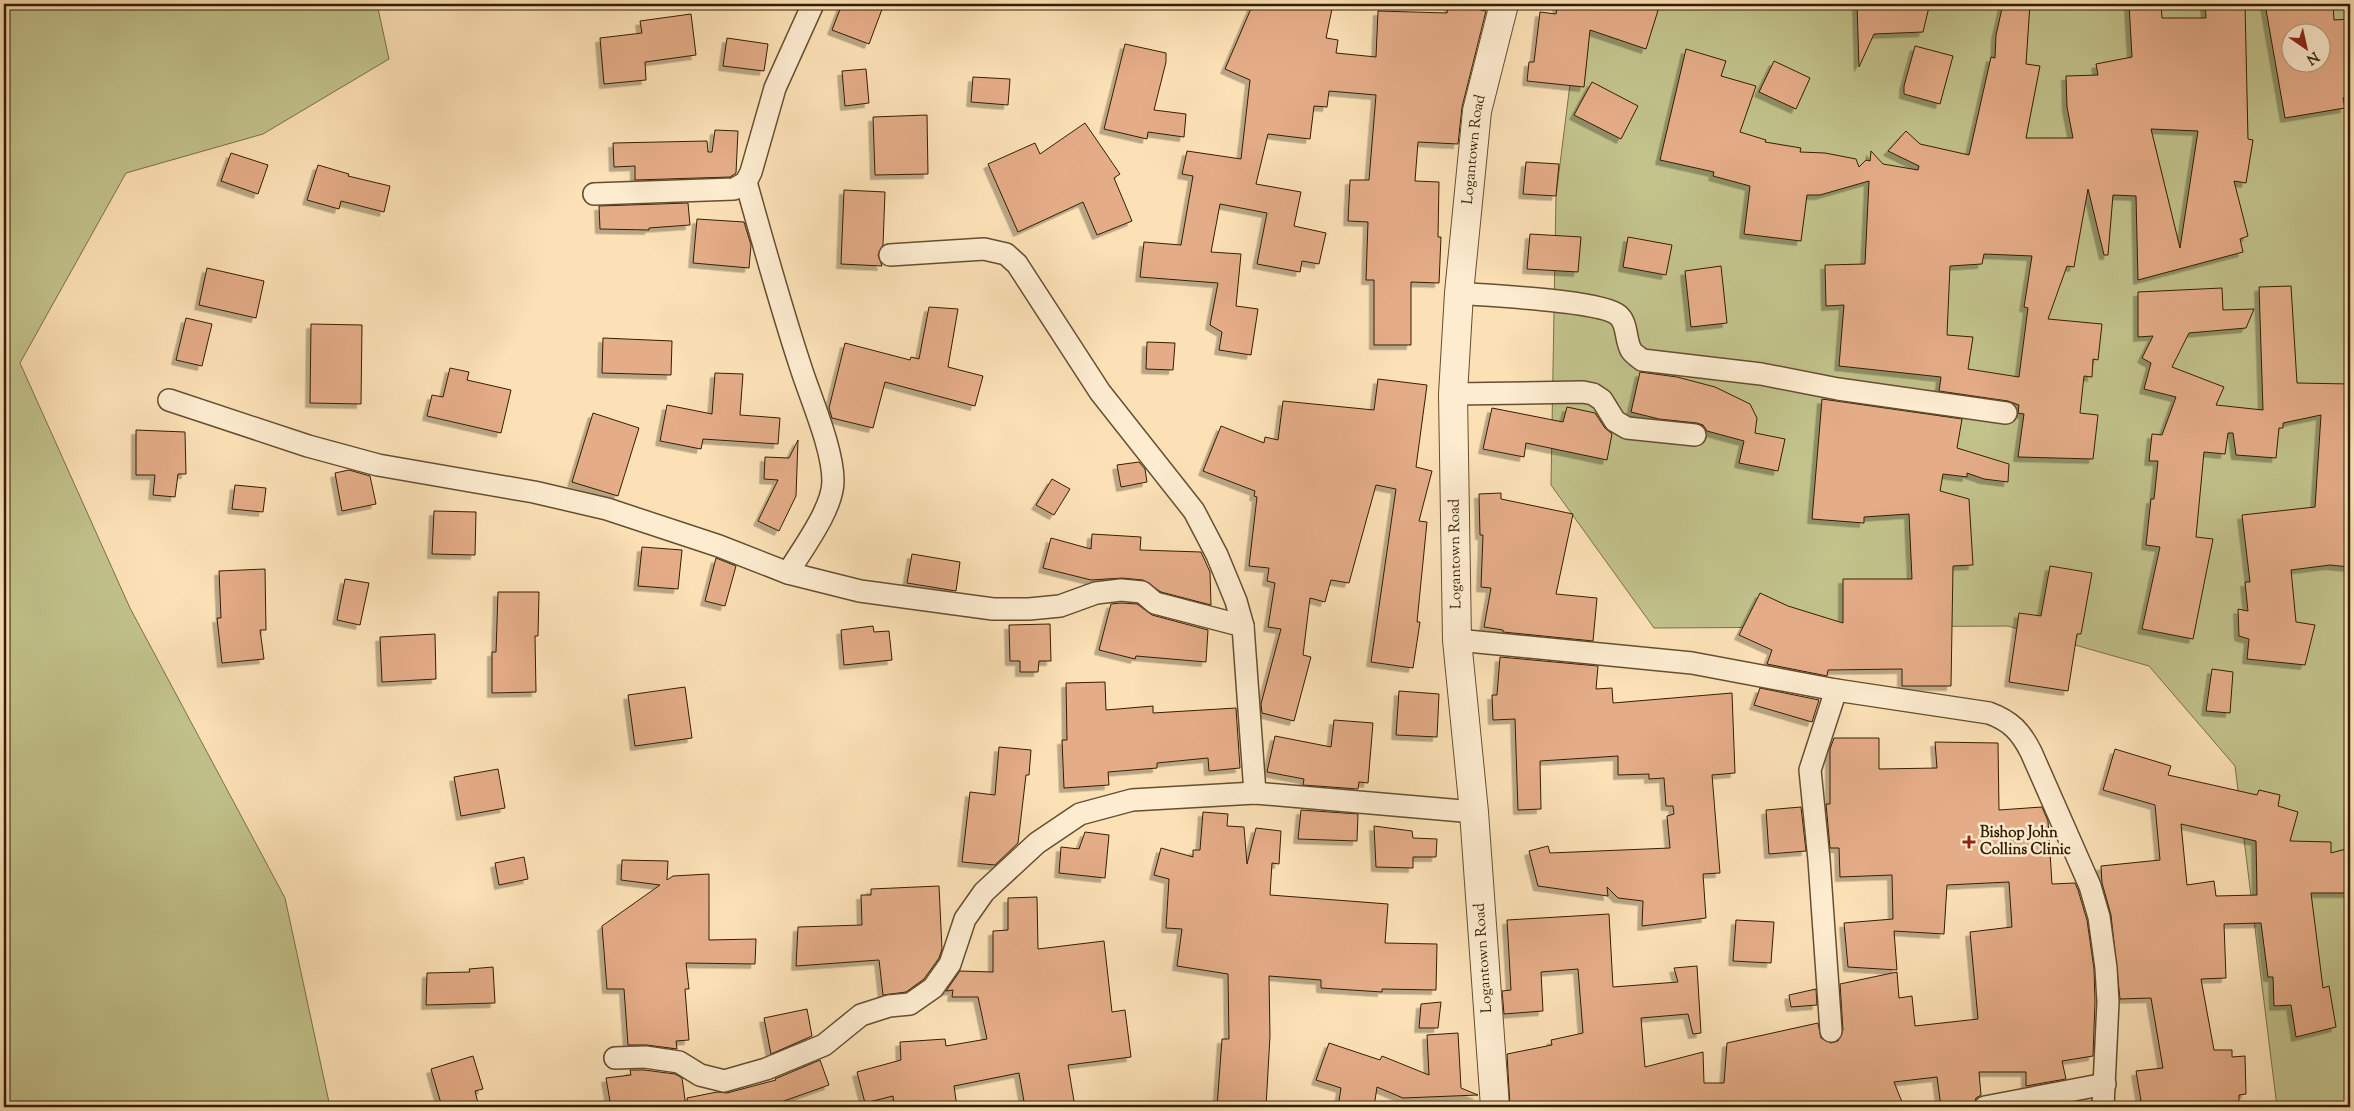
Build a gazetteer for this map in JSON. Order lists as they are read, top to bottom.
{
  "streets": {
    "street": ["Logantown Road"]
  },
  "places": {
    "health": ["Bishop John Collins Clinic"]
  },
  "north": "bottom right"
}
